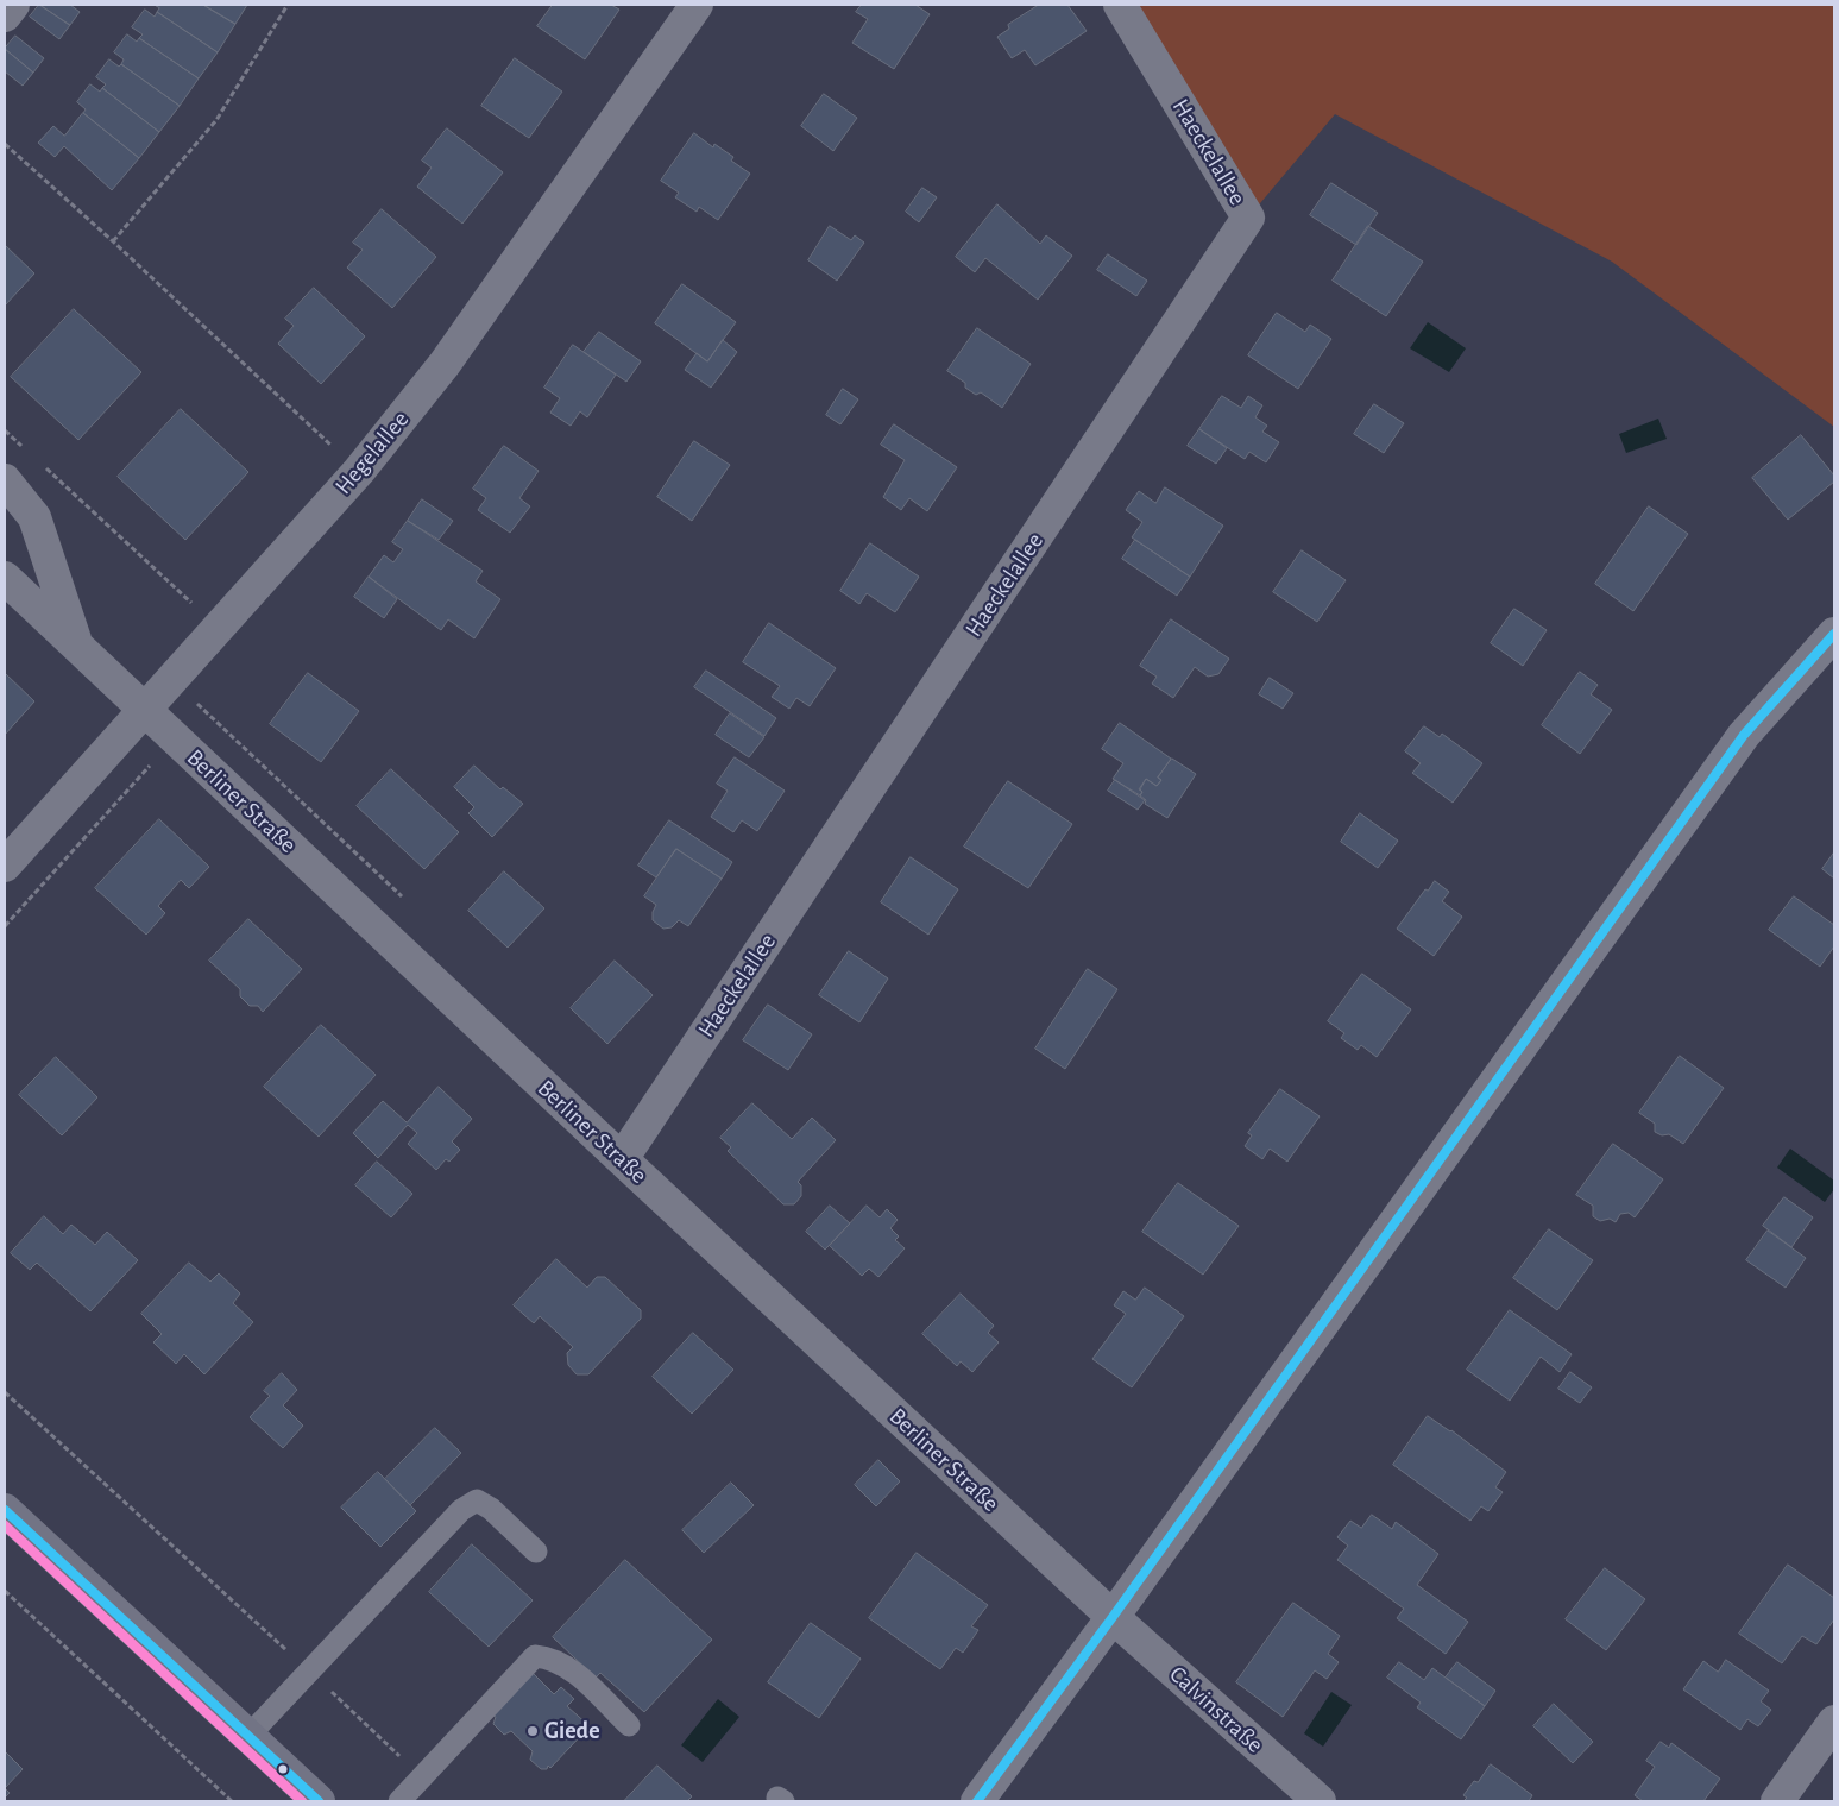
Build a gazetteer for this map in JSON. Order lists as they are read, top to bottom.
{
  "streets": {
    "street": [
      "Haeckelallee",
      "Hegelallee",
      "Berliner Straße",
      "Calvinstraße"
    ]
  },
  "crossings": [
    ["Haeckelallee", "Berliner Straße"],
    ["Hegelallee", "Berliner Straße"],
    ["Berliner Straße", "Calvinstraße"]
  ],
  "places": ["Giede"]
}
